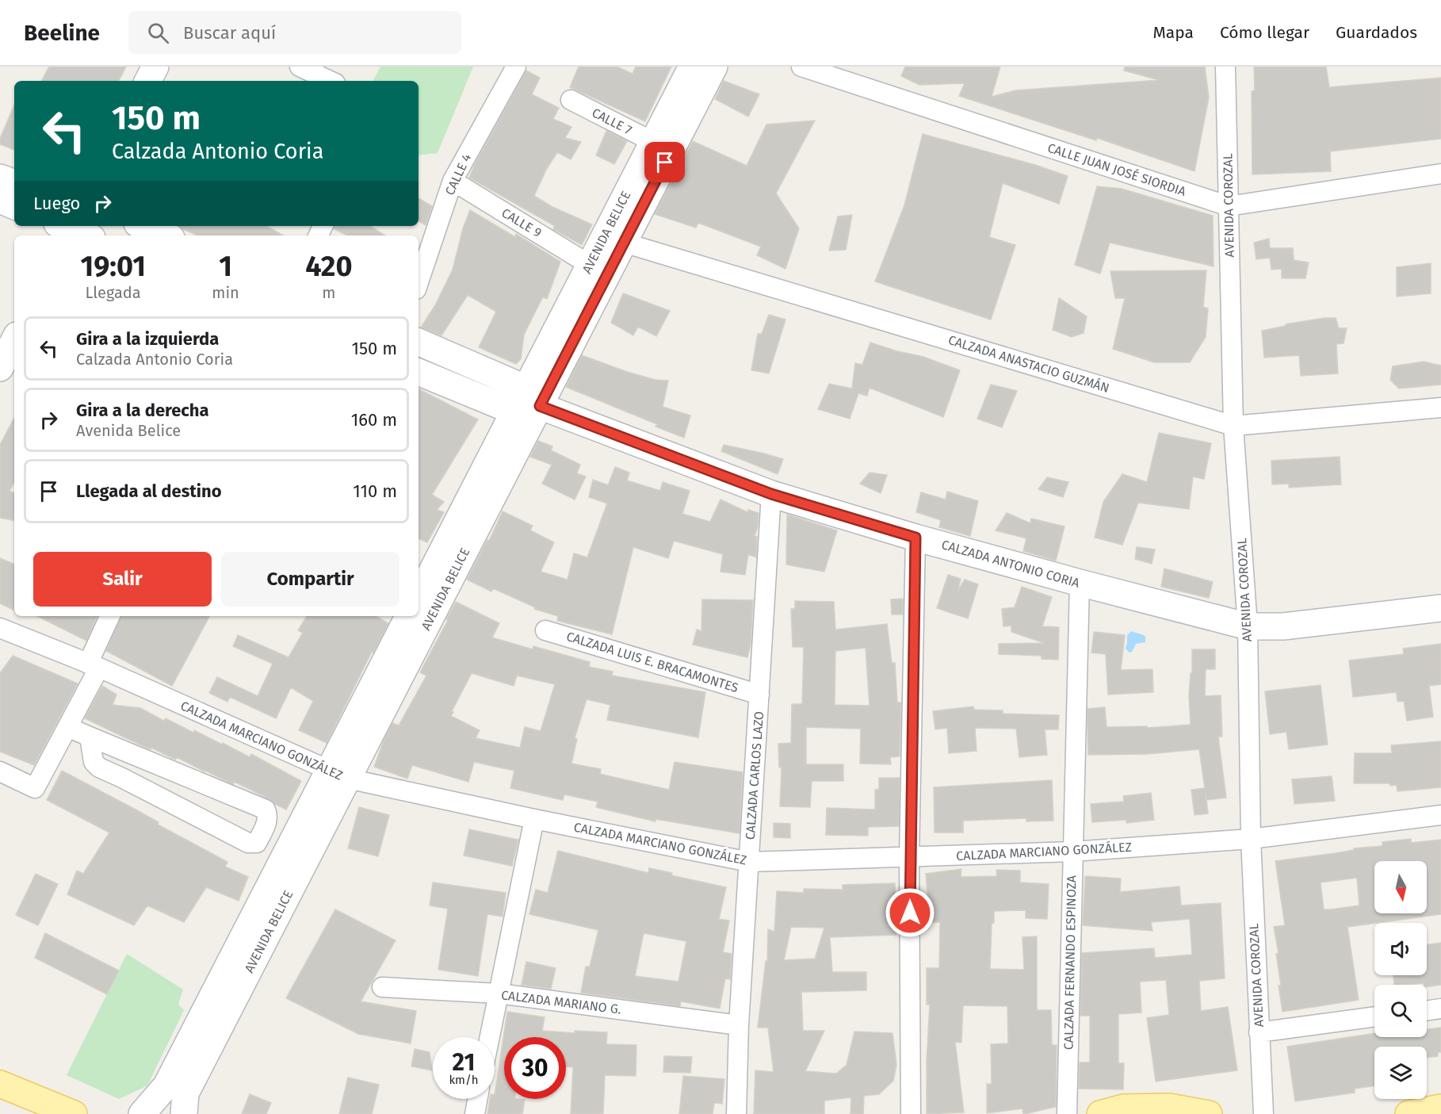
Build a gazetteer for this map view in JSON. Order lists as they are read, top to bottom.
{
  "streets": {
    "main road": ["AVENIDA BELICE", "CALZADA ANTONIO CORIA"],
    "street": [
      "CALLE 7",
      "CALLE JUAN JOSÉ SIORDIA",
      "CALLE 4",
      "AVENIDA COROZAL",
      "CALLE 9",
      "CALZADA ANASTACIO GUZMÁN",
      "CALZADA LUIS E. BRACAMONTES",
      "CALZADA MARCIANO GONZÁLEZ",
      "CALZADA CARLOS LAZO",
      "CALZADA FERNANDO ESPINOZA",
      "CALZADA MARIANO G."
    ]
  },
  "crossings": [
    ["CALLE 7", "AVENIDA BELICE"],
    ["CALLE JUAN JOSÉ SIORDIA", "AVENIDA COROZAL"],
    ["CALLE 4", "CALLE 9"],
    ["AVENIDA COROZAL", "CALZADA ANASTACIO GUZMÁN"],
    ["AVENIDA COROZAL", "CALZADA ANTONIO CORIA"],
    ["AVENIDA COROZAL", "CALZADA MARCIANO GONZÁLEZ"],
    ["CALLE 9", "AVENIDA BELICE"],
    ["AVENIDA BELICE", "CALZADA ANASTACIO GUZMÁN"],
    ["AVENIDA BELICE", "CALZADA ANTONIO CORIA"],
    ["AVENIDA BELICE", "CALZADA MARCIANO GONZÁLEZ"],
    ["CALZADA ANTONIO CORIA", "CALZADA CARLOS LAZO"],
    ["CALZADA ANTONIO CORIA", "CALZADA FERNANDO ESPINOZA"],
    ["CALZADA LUIS E. BRACAMONTES", "CALZADA CARLOS LAZO"],
    ["CALZADA MARCIANO GONZÁLEZ", "CALZADA CARLOS LAZO"],
    ["CALZADA MARCIANO GONZÁLEZ", "CALZADA FERNANDO ESPINOZA"],
    ["CALZADA CARLOS LAZO", "CALZADA MARIANO G."]
  ],
  "north": "bottom",
  "page": {
    "header": "Beeline",
    "search": "Buscar aquí",
    "nav": ["Mapa", "Cómo llegar", "Guardados"],
    "turn": ["150 m", "Calzada Antonio Coria"],
    "then": "Luego",
    "eta": [
      "19:01",
      "Llegada",
      "1",
      "min",
      "420",
      "m"
    ],
    "list": [
      {
        "name": "Gira a la izquierda",
        "note": "Calzada Antonio Coria",
        "value": "150 m"
      },
      {
        "name": "Gira a la derecha",
        "note": "Avenida Belice",
        "value": "160 m"
      },
      {
        "name": "Llegada al destino",
        "value": "110 m"
      }
    ],
    "buttons": ["Salir", "Compartir"],
    "speed": "21 km/h",
    "limit": "30"
  }
}
